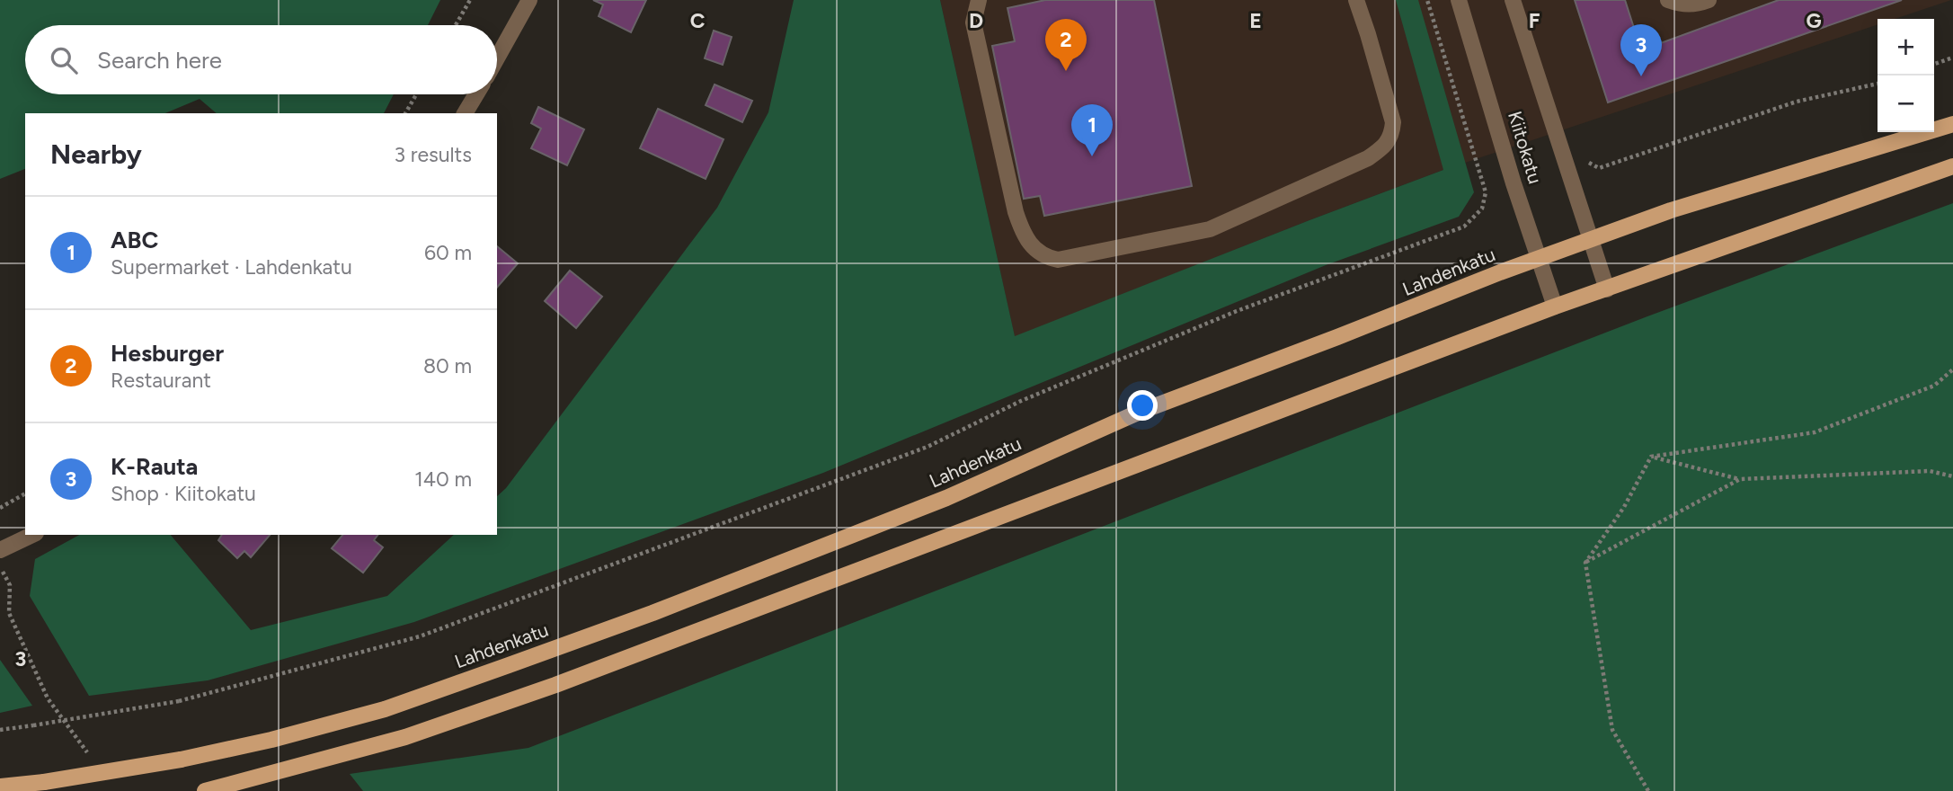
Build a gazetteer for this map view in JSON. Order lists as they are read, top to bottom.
{
  "streets": {
    "main road": ["Lahdenkatu"],
    "street": ["Kiitokatu"]
  },
  "crossings": [
    ["Kiitokatu", "Lahdenkatu"]
  ],
  "page": {
    "map_buttons": ["+", "−"],
    "pins": ["2", "3", "1"],
    "search": "Search here",
    "heading": ["Nearby", "3 results"],
    "list": [
      {
        "mark": "1",
        "name": "ABC",
        "note": "Supermarket · Lahdenkatu",
        "value": "60 m"
      },
      {
        "mark": "2",
        "name": "Hesburger",
        "note": "Restaurant",
        "value": "80 m"
      },
      {
        "mark": "3",
        "name": "K-Rauta",
        "note": "Shop · Kiitokatu",
        "value": "140 m"
      }
    ]
  },
  "grid": {
    "columns": [
      "C",
      "D",
      "E",
      "F",
      "G"
    ],
    "rows": ["3"]
  }
}
